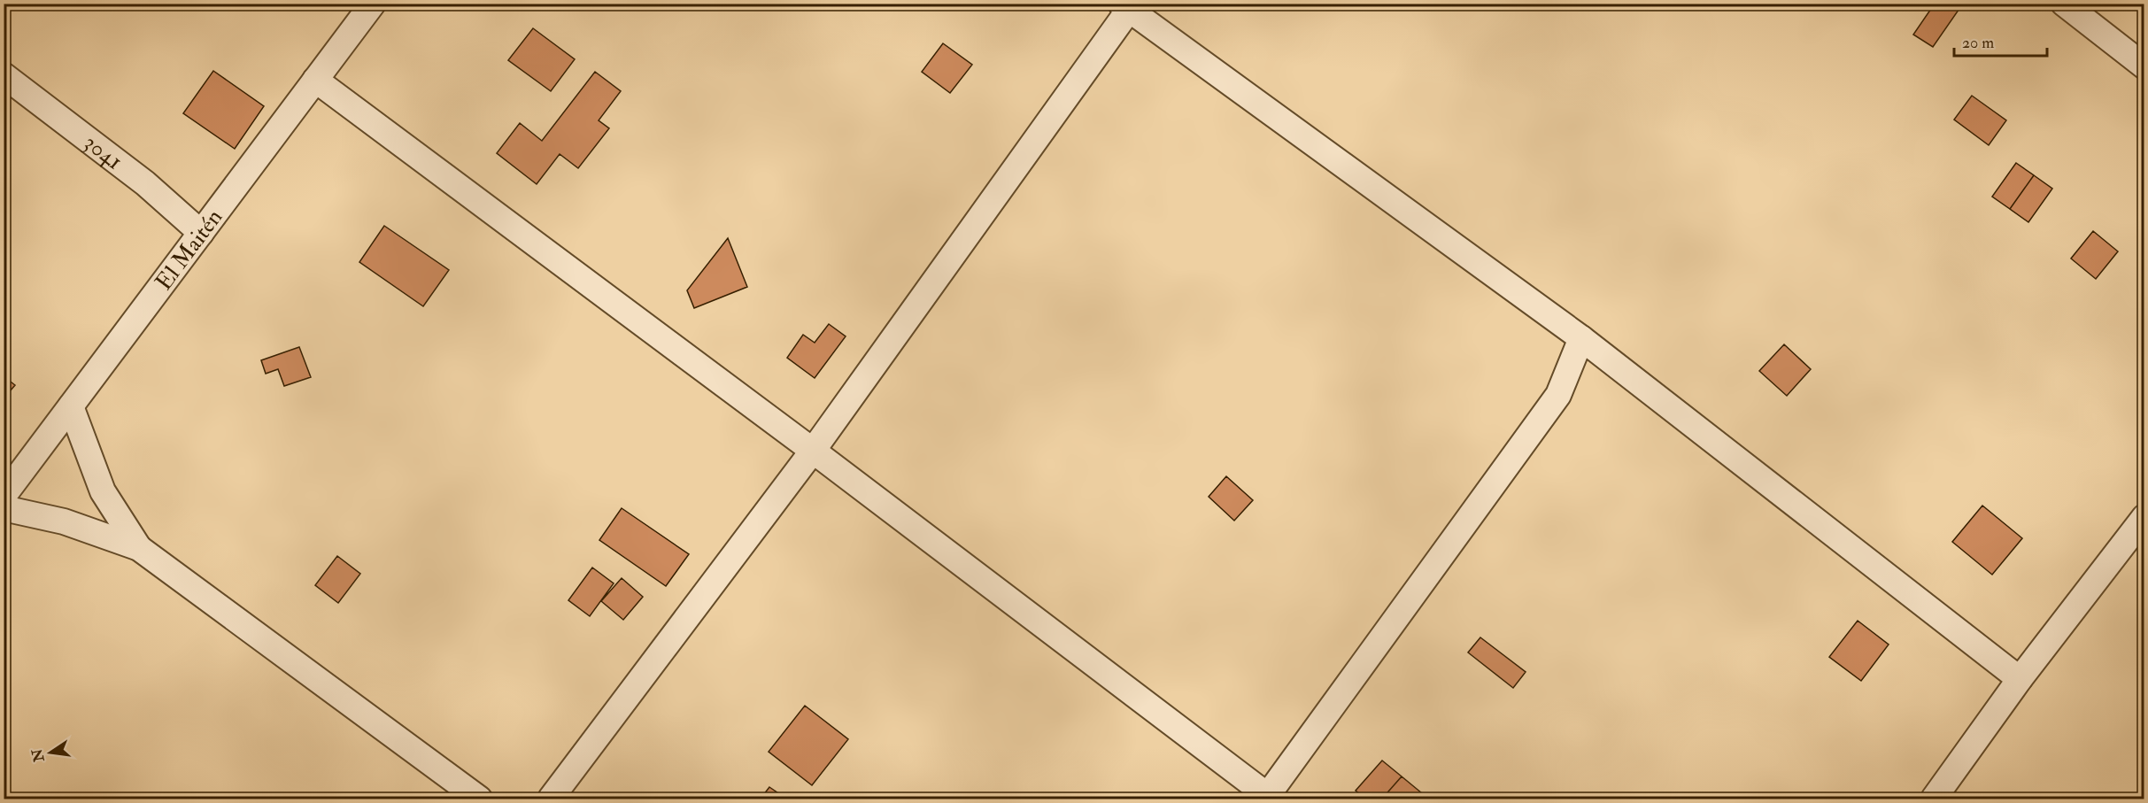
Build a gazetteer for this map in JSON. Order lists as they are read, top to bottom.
{
  "streets": {
    "street": ["3041", "El Maitén"]
  },
  "crossings": [
    ["3041", "El Maitén"]
  ],
  "scale_bar": "20 m",
  "north": "left"
}
